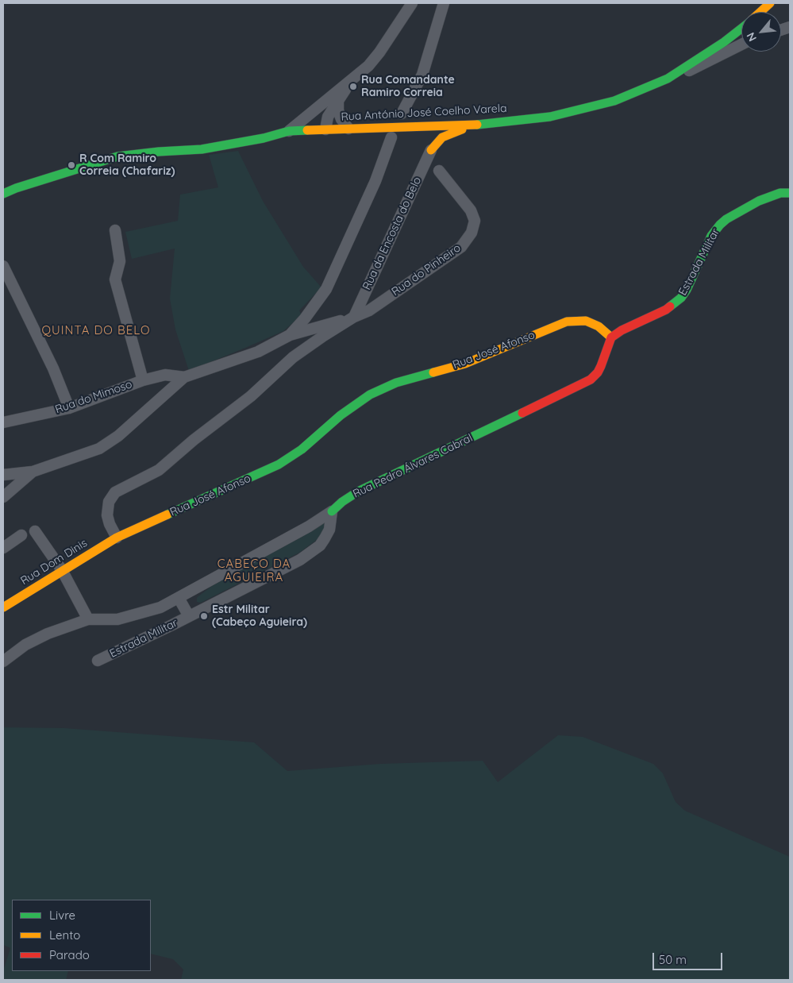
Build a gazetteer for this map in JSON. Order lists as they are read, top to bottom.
{
  "streets": {
    "street": [
      "Rua António José Coelho Varela",
      "Rua da Encosta do Belo",
      "Estrada Militar",
      "Rua do Pinheiro",
      "Rua José Afonso",
      "Rua do Mimoso",
      "Rua Pedro Álvares Cabral",
      "Rua Dom Dinis"
    ]
  },
  "crossings": [
    ["Rua da Encosta do Belo", "Rua do Pinheiro"],
    ["Estrada Militar", "Rua José Afonso"],
    ["Estrada Militar", "Rua Pedro Álvares Cabral"],
    ["Rua José Afonso", "Rua Pedro Álvares Cabral"],
    ["Rua José Afonso", "Rua Dom Dinis"]
  ],
  "districts": ["QUINTA DO BELO", "CABEÇO DA AGUIEIRA"],
  "places": ["Rua Comandante Ramiro Correia", "R Com Ramiro Correia (Chafariz)", "Estr Militar (Cabeço Aguieira)"],
  "legend": ["Livre", "Lento", "Parado"],
  "scale_bar": "50 m",
  "north": "bottom left"
}
